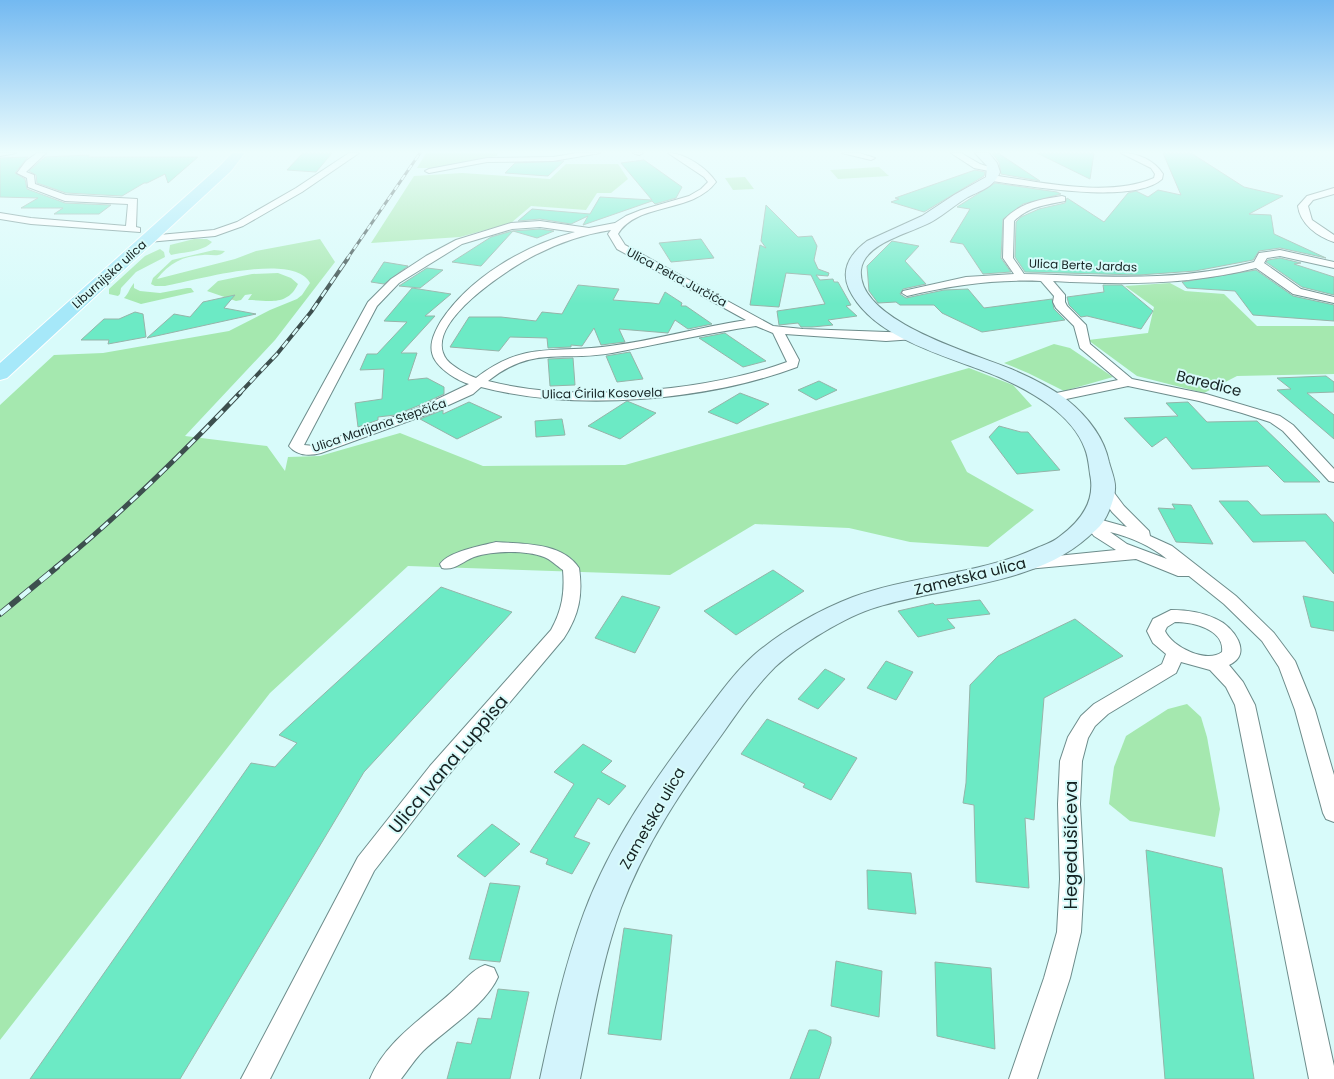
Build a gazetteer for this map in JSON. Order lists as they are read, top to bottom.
{
  "streets": {
    "main road": ["Liburnijska ulica", "Zametska ulica"],
    "street": [
      "Ulica Berte Jardas",
      "Ulica Petra Jurčića",
      "Baredice",
      "Ulica Ćirila Kosovela",
      "Ulica Marijana Stepčića",
      "Ulica Ivana Luppisa",
      "Hegedušićeva"
    ]
  },
  "crossings": [
    ["Ulica Petra Jurčića", "Ulica Ćirila Kosovela"],
    ["Ulica Petra Jurčića", "Ulica Marijana Stepčića"],
    ["Ulica Petra Jurčića", "Zametska ulica"],
    ["Baredice", "Zametska ulica"],
    ["Ulica Ćirila Kosovela", "Ulica Marijana Stepčića"]
  ]
}
